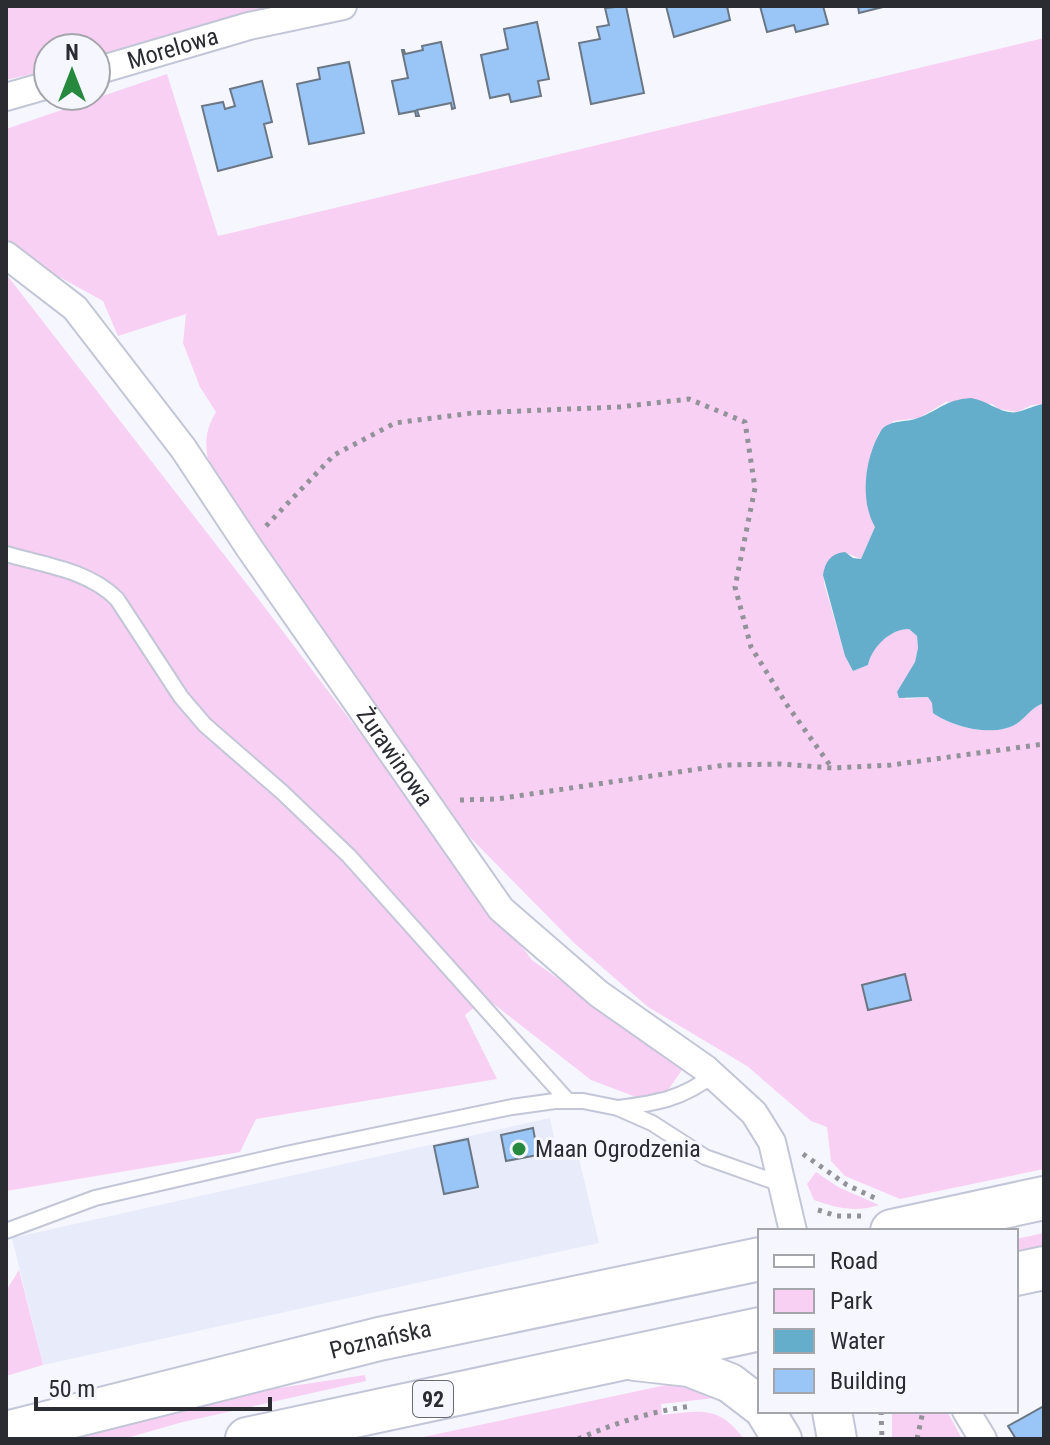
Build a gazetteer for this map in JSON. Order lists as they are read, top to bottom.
{
  "streets": {
    "main road": ["Poznańska", "92"],
    "street": ["Morelowa", "Żurawinowa"]
  },
  "places": ["Maan Ogrodzenia"],
  "legend": [
    "Road",
    "Park",
    "Water",
    "Building"
  ],
  "scale_bar": "50 m",
  "north": "top"
}
